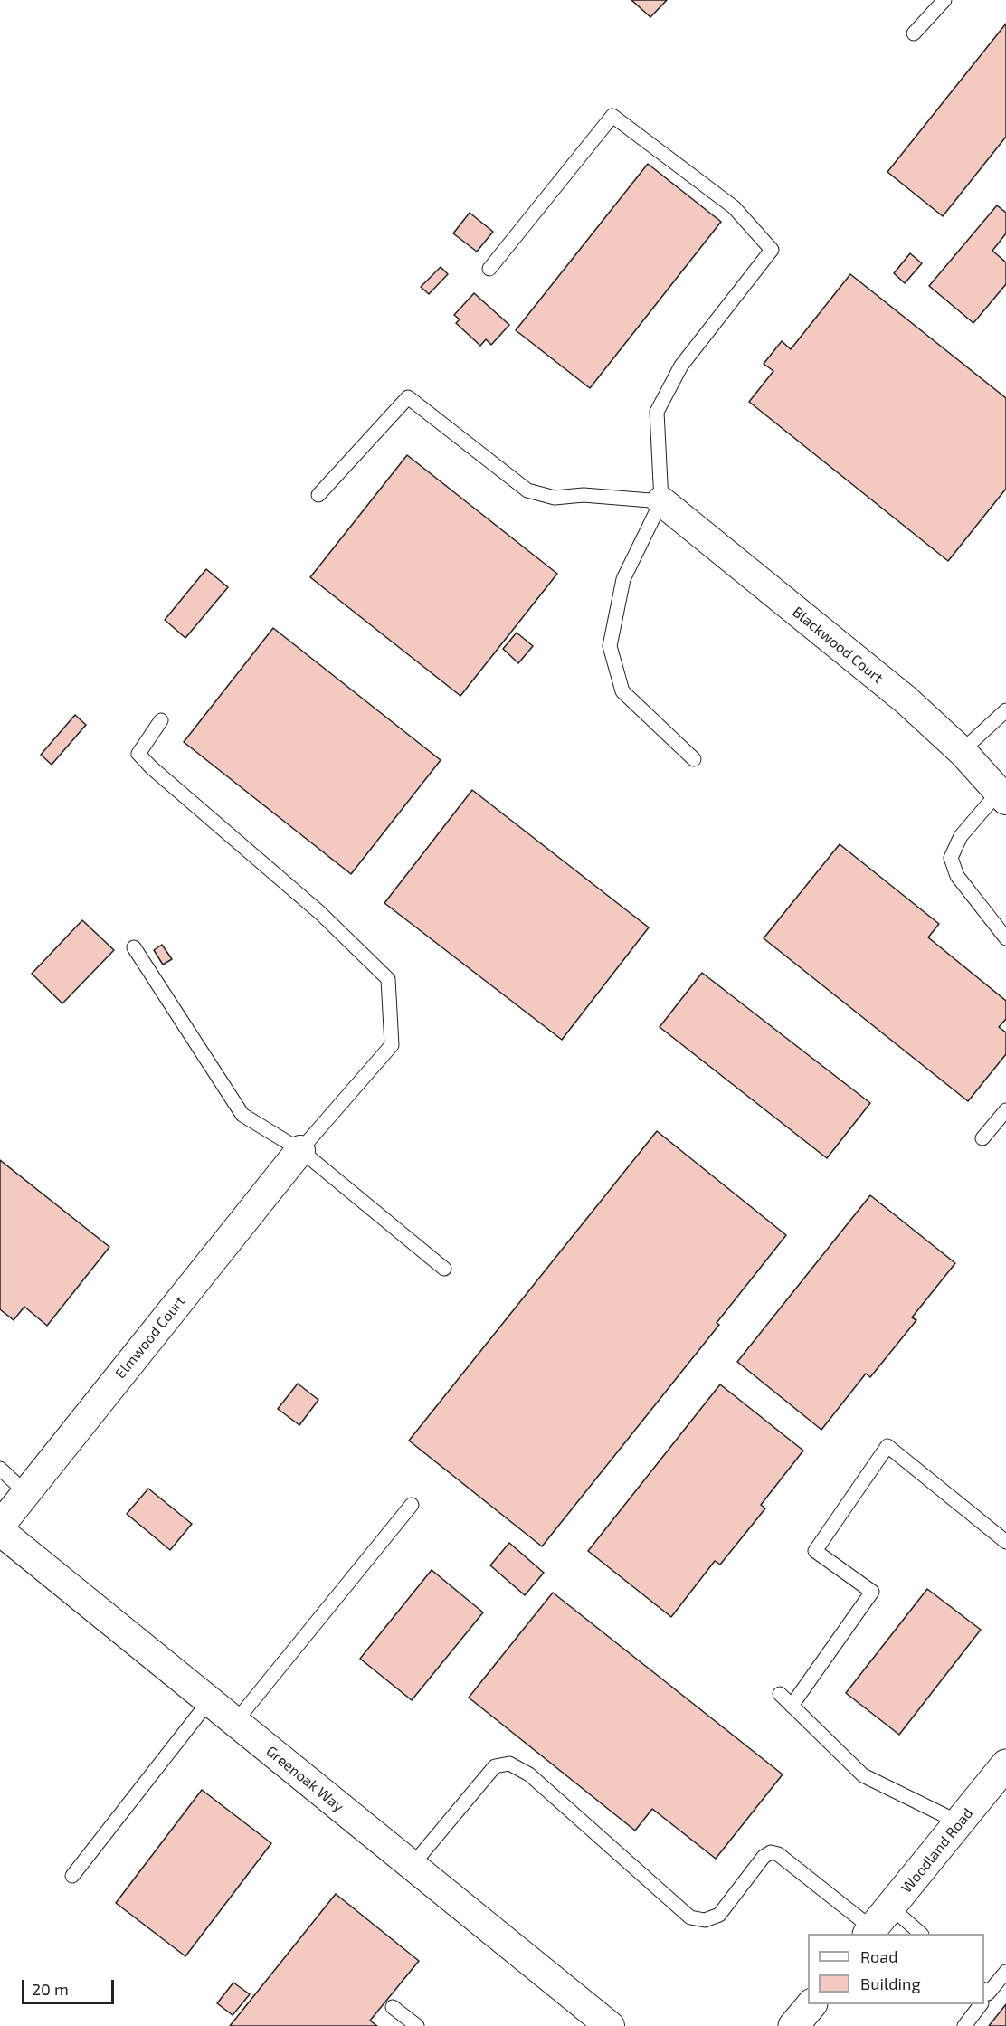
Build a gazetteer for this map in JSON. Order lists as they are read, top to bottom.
{
  "streets": {
    "street": [
      "Blackwood Court",
      "Elmwood Court",
      "Greenoak Way",
      "Woodland Road"
    ]
  },
  "legend": ["Road", "Building"],
  "scale_bar": "20 m"
}
